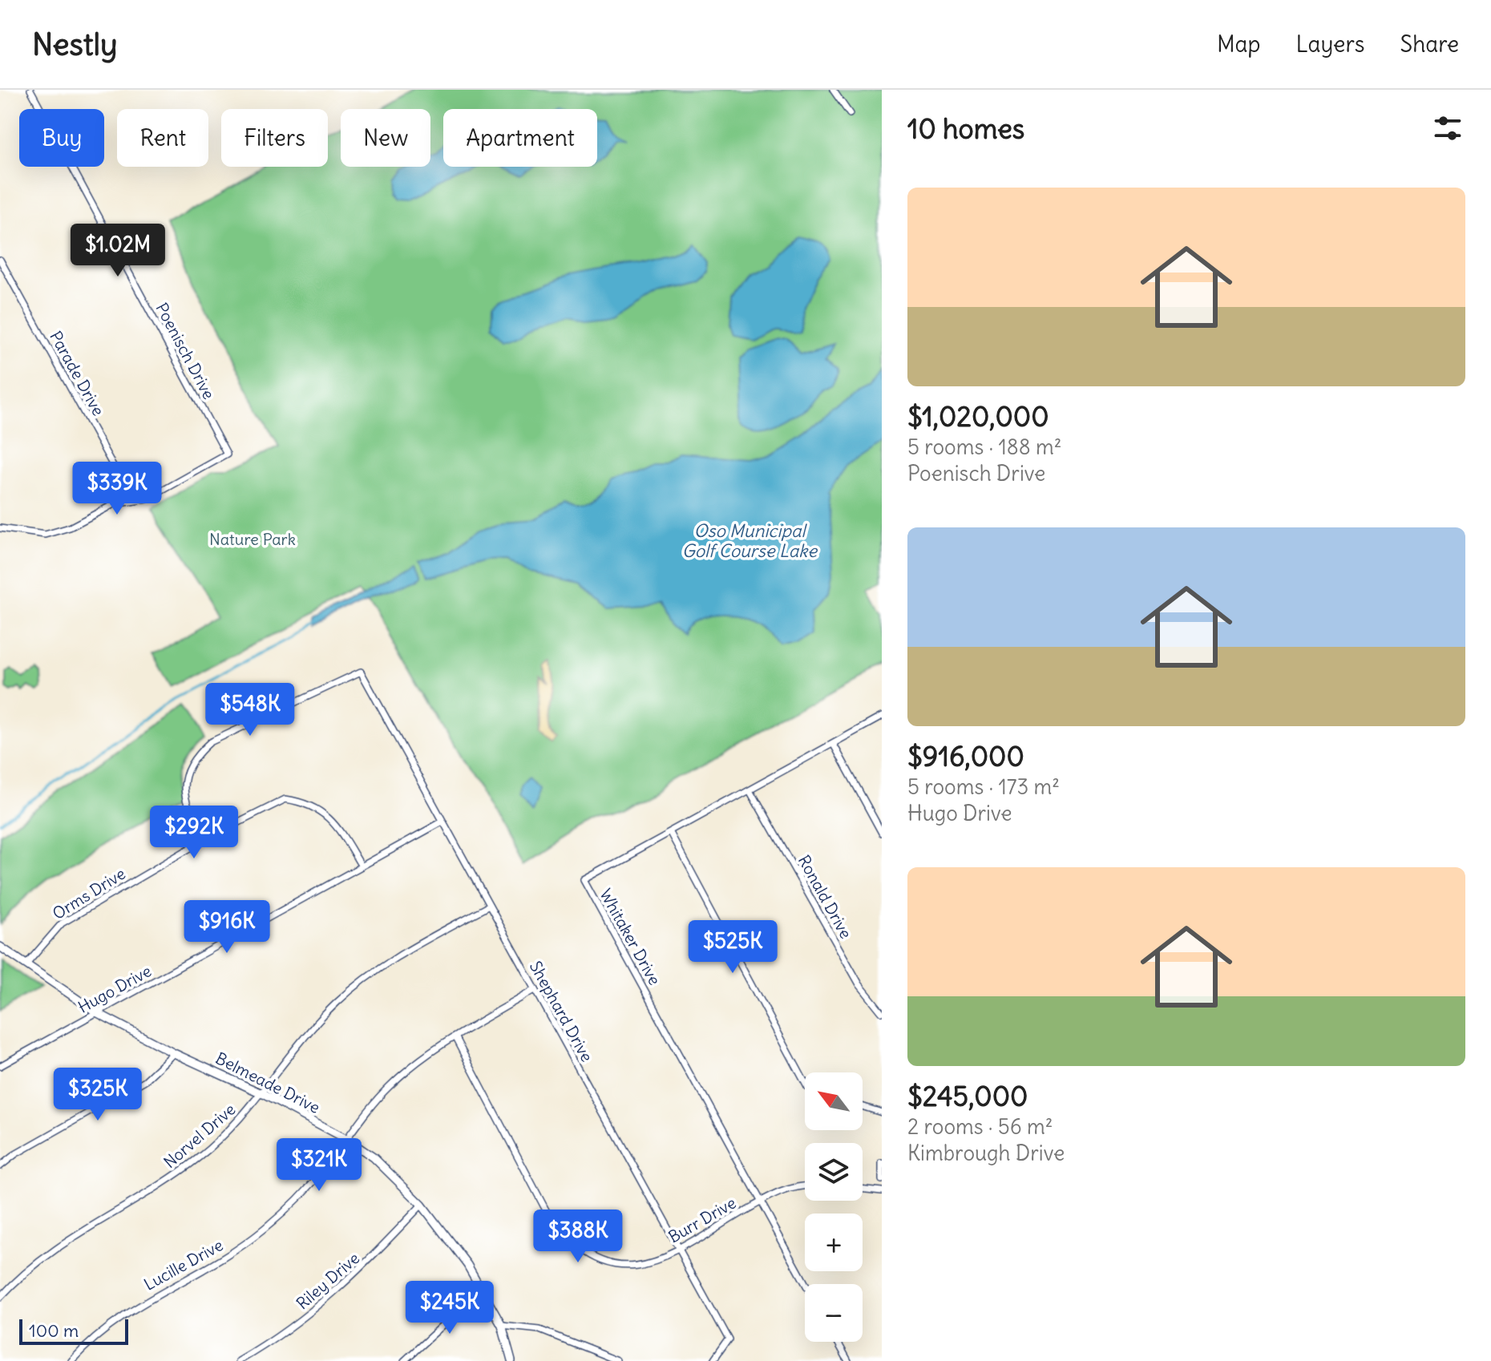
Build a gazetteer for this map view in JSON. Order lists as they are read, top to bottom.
{
  "streets": {
    "street": [
      "Poenisch Drive",
      "Parade Drive",
      "Orms Drive",
      "Ronald Drive",
      "Whitaker Drive",
      "Hugo Drive",
      "Shephard Drive",
      "Belmeade Drive",
      "Norvel Drive",
      "Burr Drive",
      "Lucille Drive",
      "Riley Drive"
    ]
  },
  "crossings": [
    ["Poenisch Drive", "Parade Drive"],
    ["Orms Drive", "Hugo Drive"],
    ["Orms Drive", "Shephard Drive"],
    ["Orms Drive", "Belmeade Drive"],
    ["Ronald Drive", "Whitaker Drive"],
    ["Whitaker Drive", "Burr Drive"],
    ["Hugo Drive", "Shephard Drive"],
    ["Hugo Drive", "Belmeade Drive"],
    ["Shephard Drive", "Norvel Drive"],
    ["Shephard Drive", "Burr Drive"],
    ["Shephard Drive", "Lucille Drive"],
    ["Belmeade Drive", "Norvel Drive"],
    ["Belmeade Drive", "Lucille Drive"],
    ["Belmeade Drive", "Riley Drive"],
    ["Burr Drive", "Lucille Drive"]
  ],
  "water": ["Oso Municipal Golf Course Lake"],
  "parks": ["Nature Park"],
  "scale_bar": "100 m",
  "north": "top left",
  "page": {
    "header": "Nestly",
    "nav": ["Map", "Layers", "Share"],
    "heading": "10 homes",
    "chip": [
      "Buy",
      "Rent",
      "Filters",
      "New",
      "Apartment"
    ],
    "list": [
      {
        "name": "$1,020,000",
        "note": "5 rooms · 188 m² · Poenisch Drive"
      },
      {
        "name": "$916,000",
        "note": "5 rooms · 173 m² · Hugo Drive"
      },
      {
        "name": "$245,000",
        "note": "2 rooms · 56 m² · Kimbrough Drive"
      }
    ],
    "price": [
      "$1.02M",
      "$339K",
      "$548K",
      "$292K",
      "$916K",
      "$525K",
      "$325K",
      "$321K",
      "$388K",
      "$245K"
    ],
    "map_buttons": ["+", "−"],
    "scale": "100 m"
  }
}
